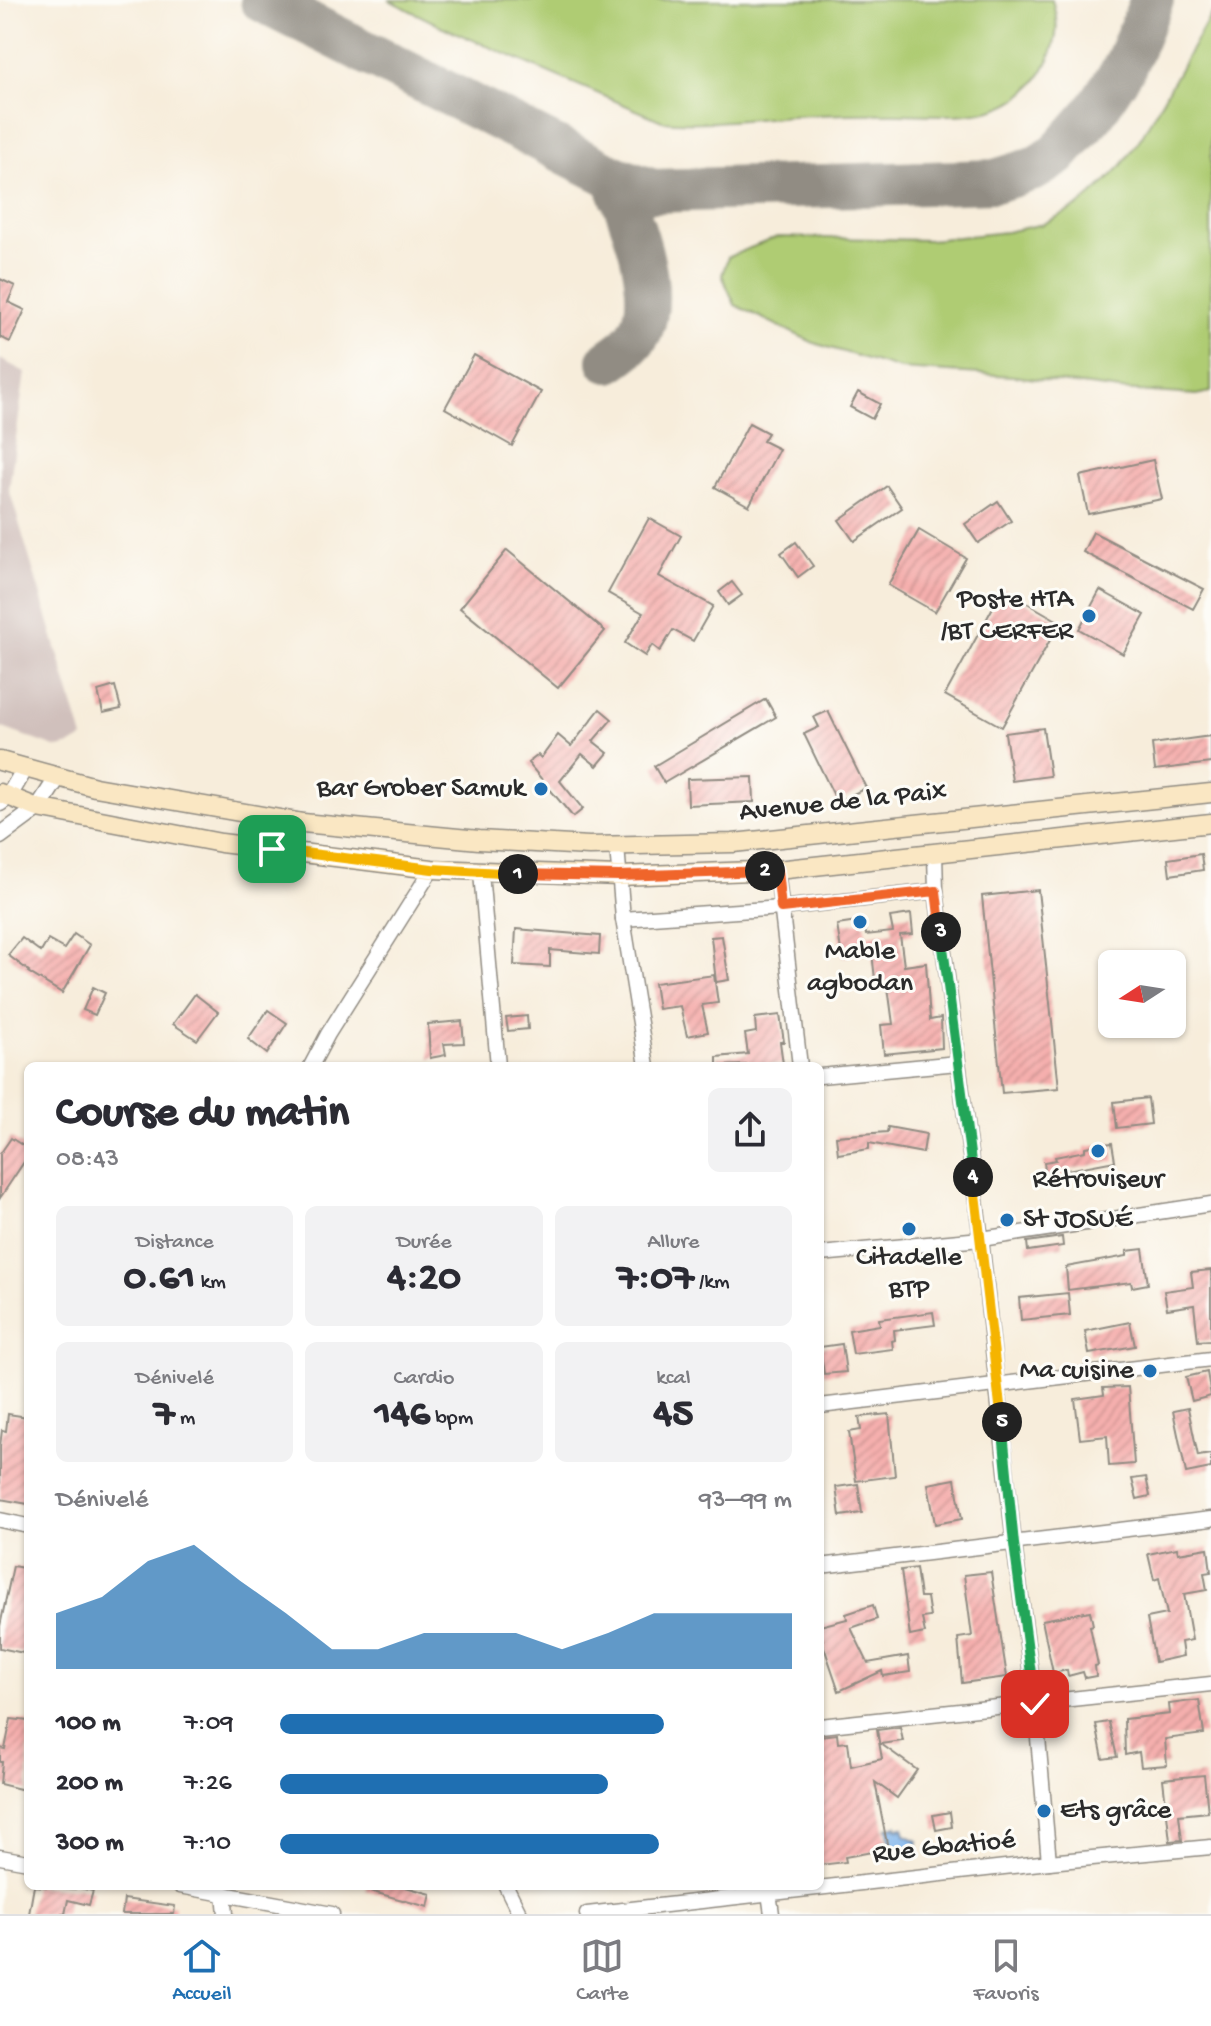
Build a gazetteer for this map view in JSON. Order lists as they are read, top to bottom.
{
  "streets": {
    "main road": ["Avenue de la Paix"],
    "street": ["Rue Gbatioé"]
  },
  "places": [
    "Poste HTA /BT CERFER",
    "Bar Grober Samuk",
    "Mable agbodan",
    "Rétroviseur",
    "St JOSUÉ",
    "Citadelle BTP",
    "Ma cuisine",
    "Ets grâce"
  ],
  "north": "left",
  "page": {
    "pins": [
      "2",
      "1",
      "3",
      "4",
      "5"
    ],
    "heading": ["Course du matin", "08:43"],
    "stats": [
      ["Distance", "0.61 km"],
      ["Durée", "4:20"],
      ["Allure", "7:07 /km"],
      ["Dénivelé", "7 m"],
      ["Cardio", "146 bpm"],
      ["kcal", "45"]
    ],
    "chart": ["Dénivelé", "93–99 m"],
    "list": [
      {
        "name": "100 m",
        "note": "7:09"
      },
      {
        "name": "200 m",
        "note": "7:26"
      },
      {
        "name": "300 m",
        "note": "7:10"
      }
    ],
    "tabs": ["Accueil", "Carte", "Favoris"]
  }
}
